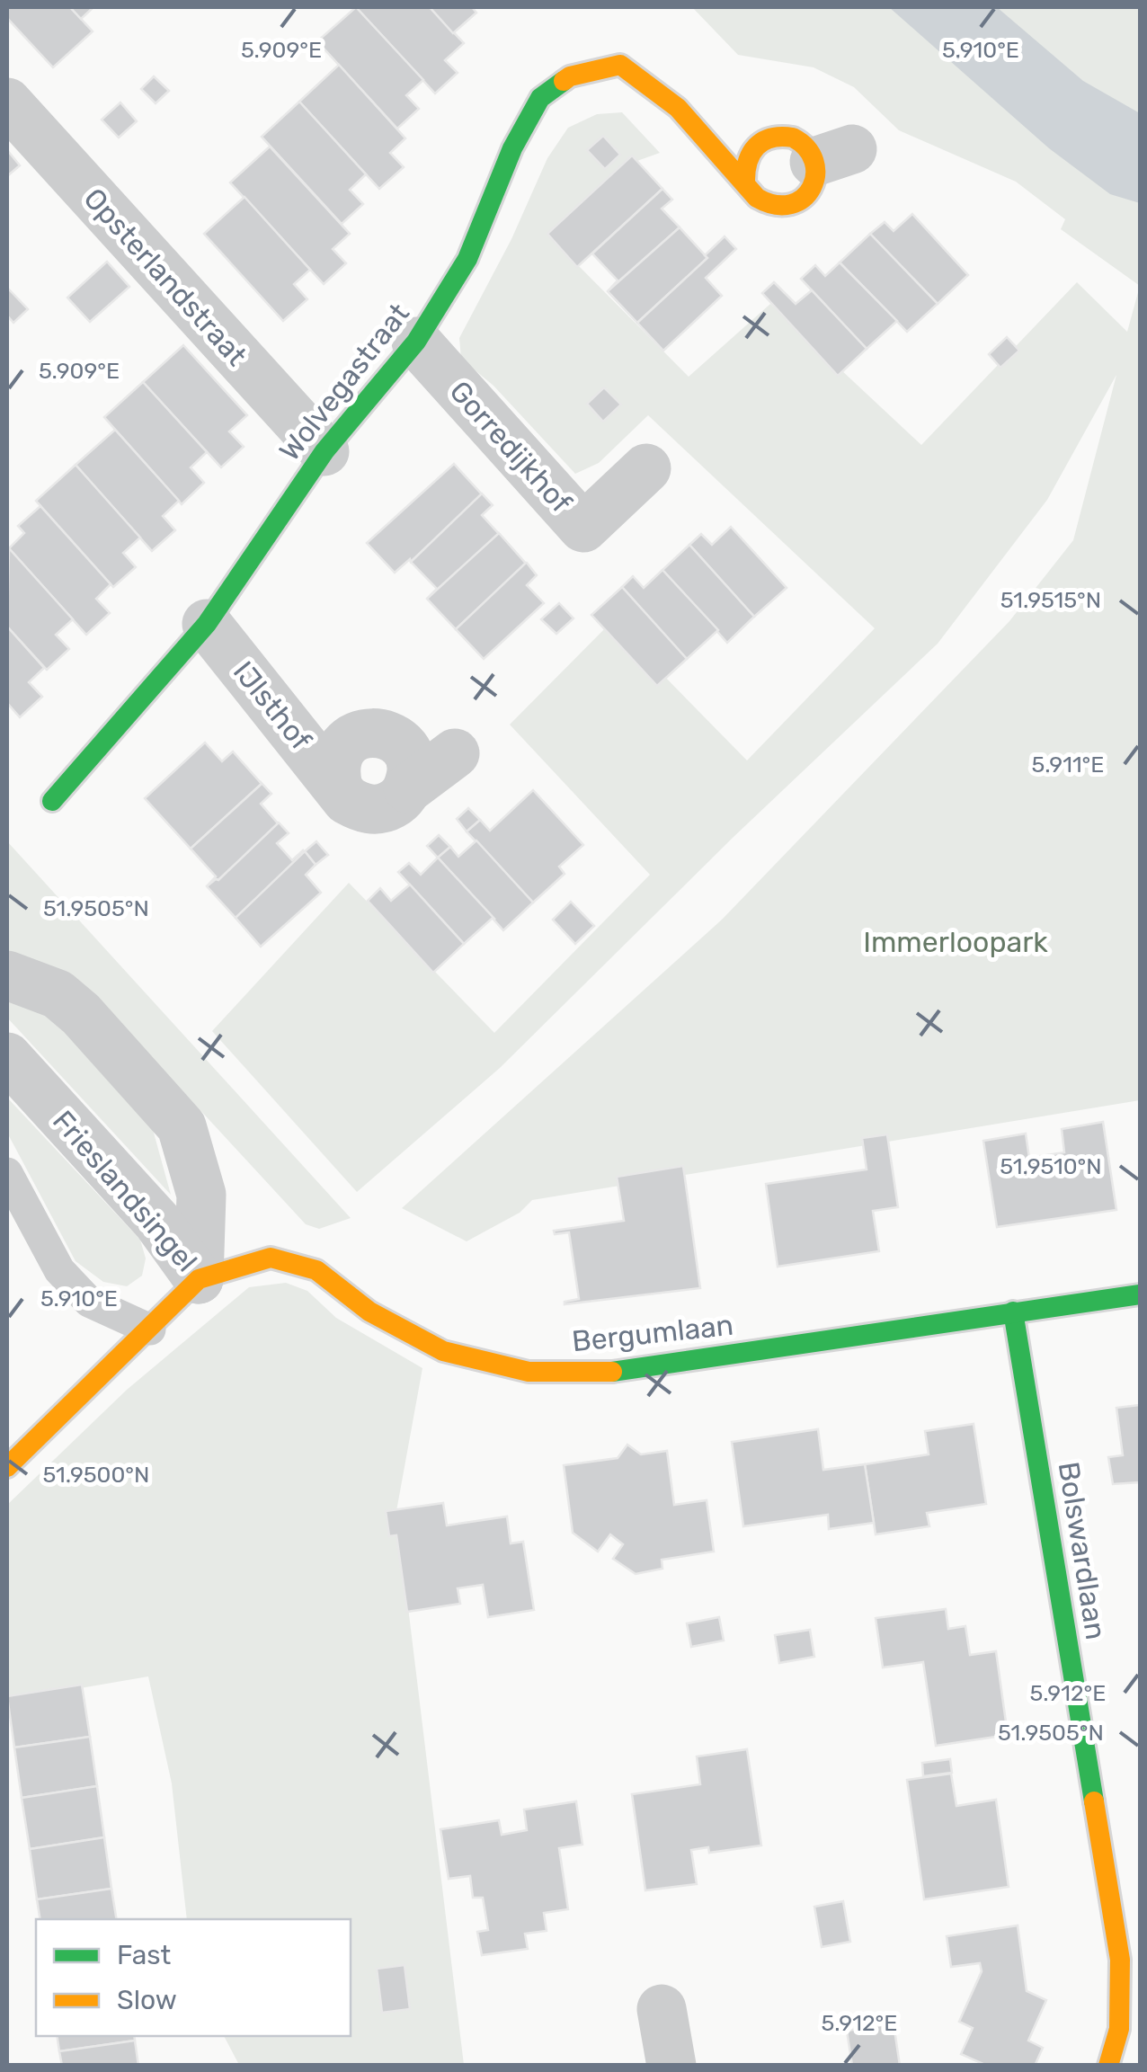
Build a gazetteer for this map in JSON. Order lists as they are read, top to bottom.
{
  "streets": {
    "street": [
      "Opsterlandstraat",
      "Wolvegastraat",
      "Gorredijkhof",
      "IJlsthof",
      "Frieslandsingel",
      "Bergumlaan",
      "Bolswardlaan"
    ]
  },
  "crossings": [
    ["Opsterlandstraat", "Wolvegastraat"],
    ["Wolvegastraat", "Gorredijkhof"],
    ["Wolvegastraat", "IJlsthof"],
    ["Frieslandsingel", "Bergumlaan"],
    ["Bergumlaan", "Bolswardlaan"]
  ],
  "parks": ["Immerloopark"],
  "legend": ["Fast", "Slow"],
  "coordinates": [
    "5.909°E",
    "5.910°E",
    "51.9515°N",
    "5.911°E",
    "51.9505°N",
    "51.9510°N",
    "51.9500°N",
    "5.912°E"
  ]
}
